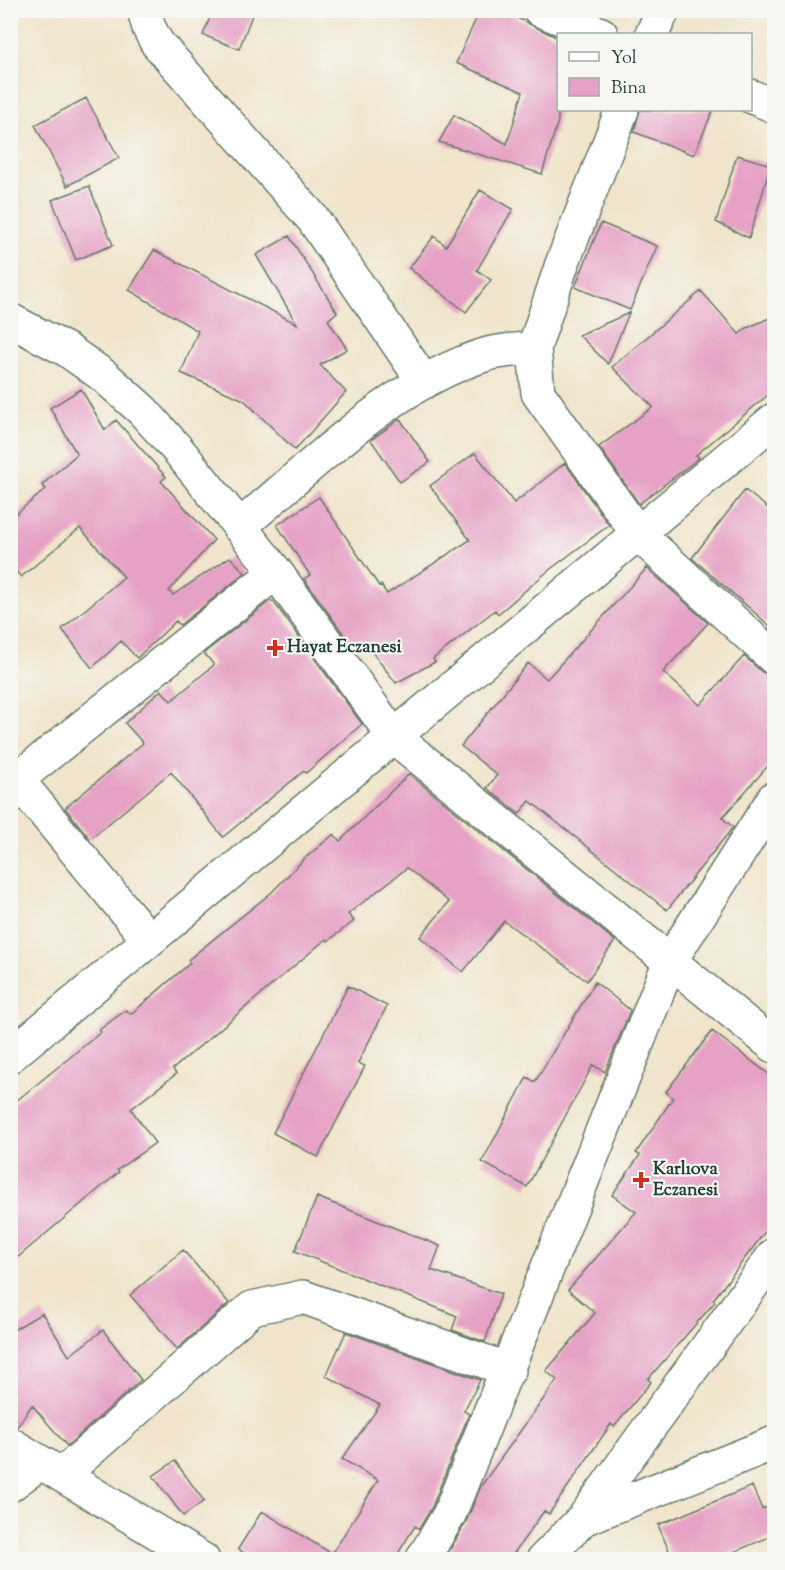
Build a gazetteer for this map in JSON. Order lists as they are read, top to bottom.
{
  "places": {
    "health": ["Hayat Eczanesi", "Karlıova Eczanesi"]
  },
  "legend": ["Yol", "Bina"]
}
